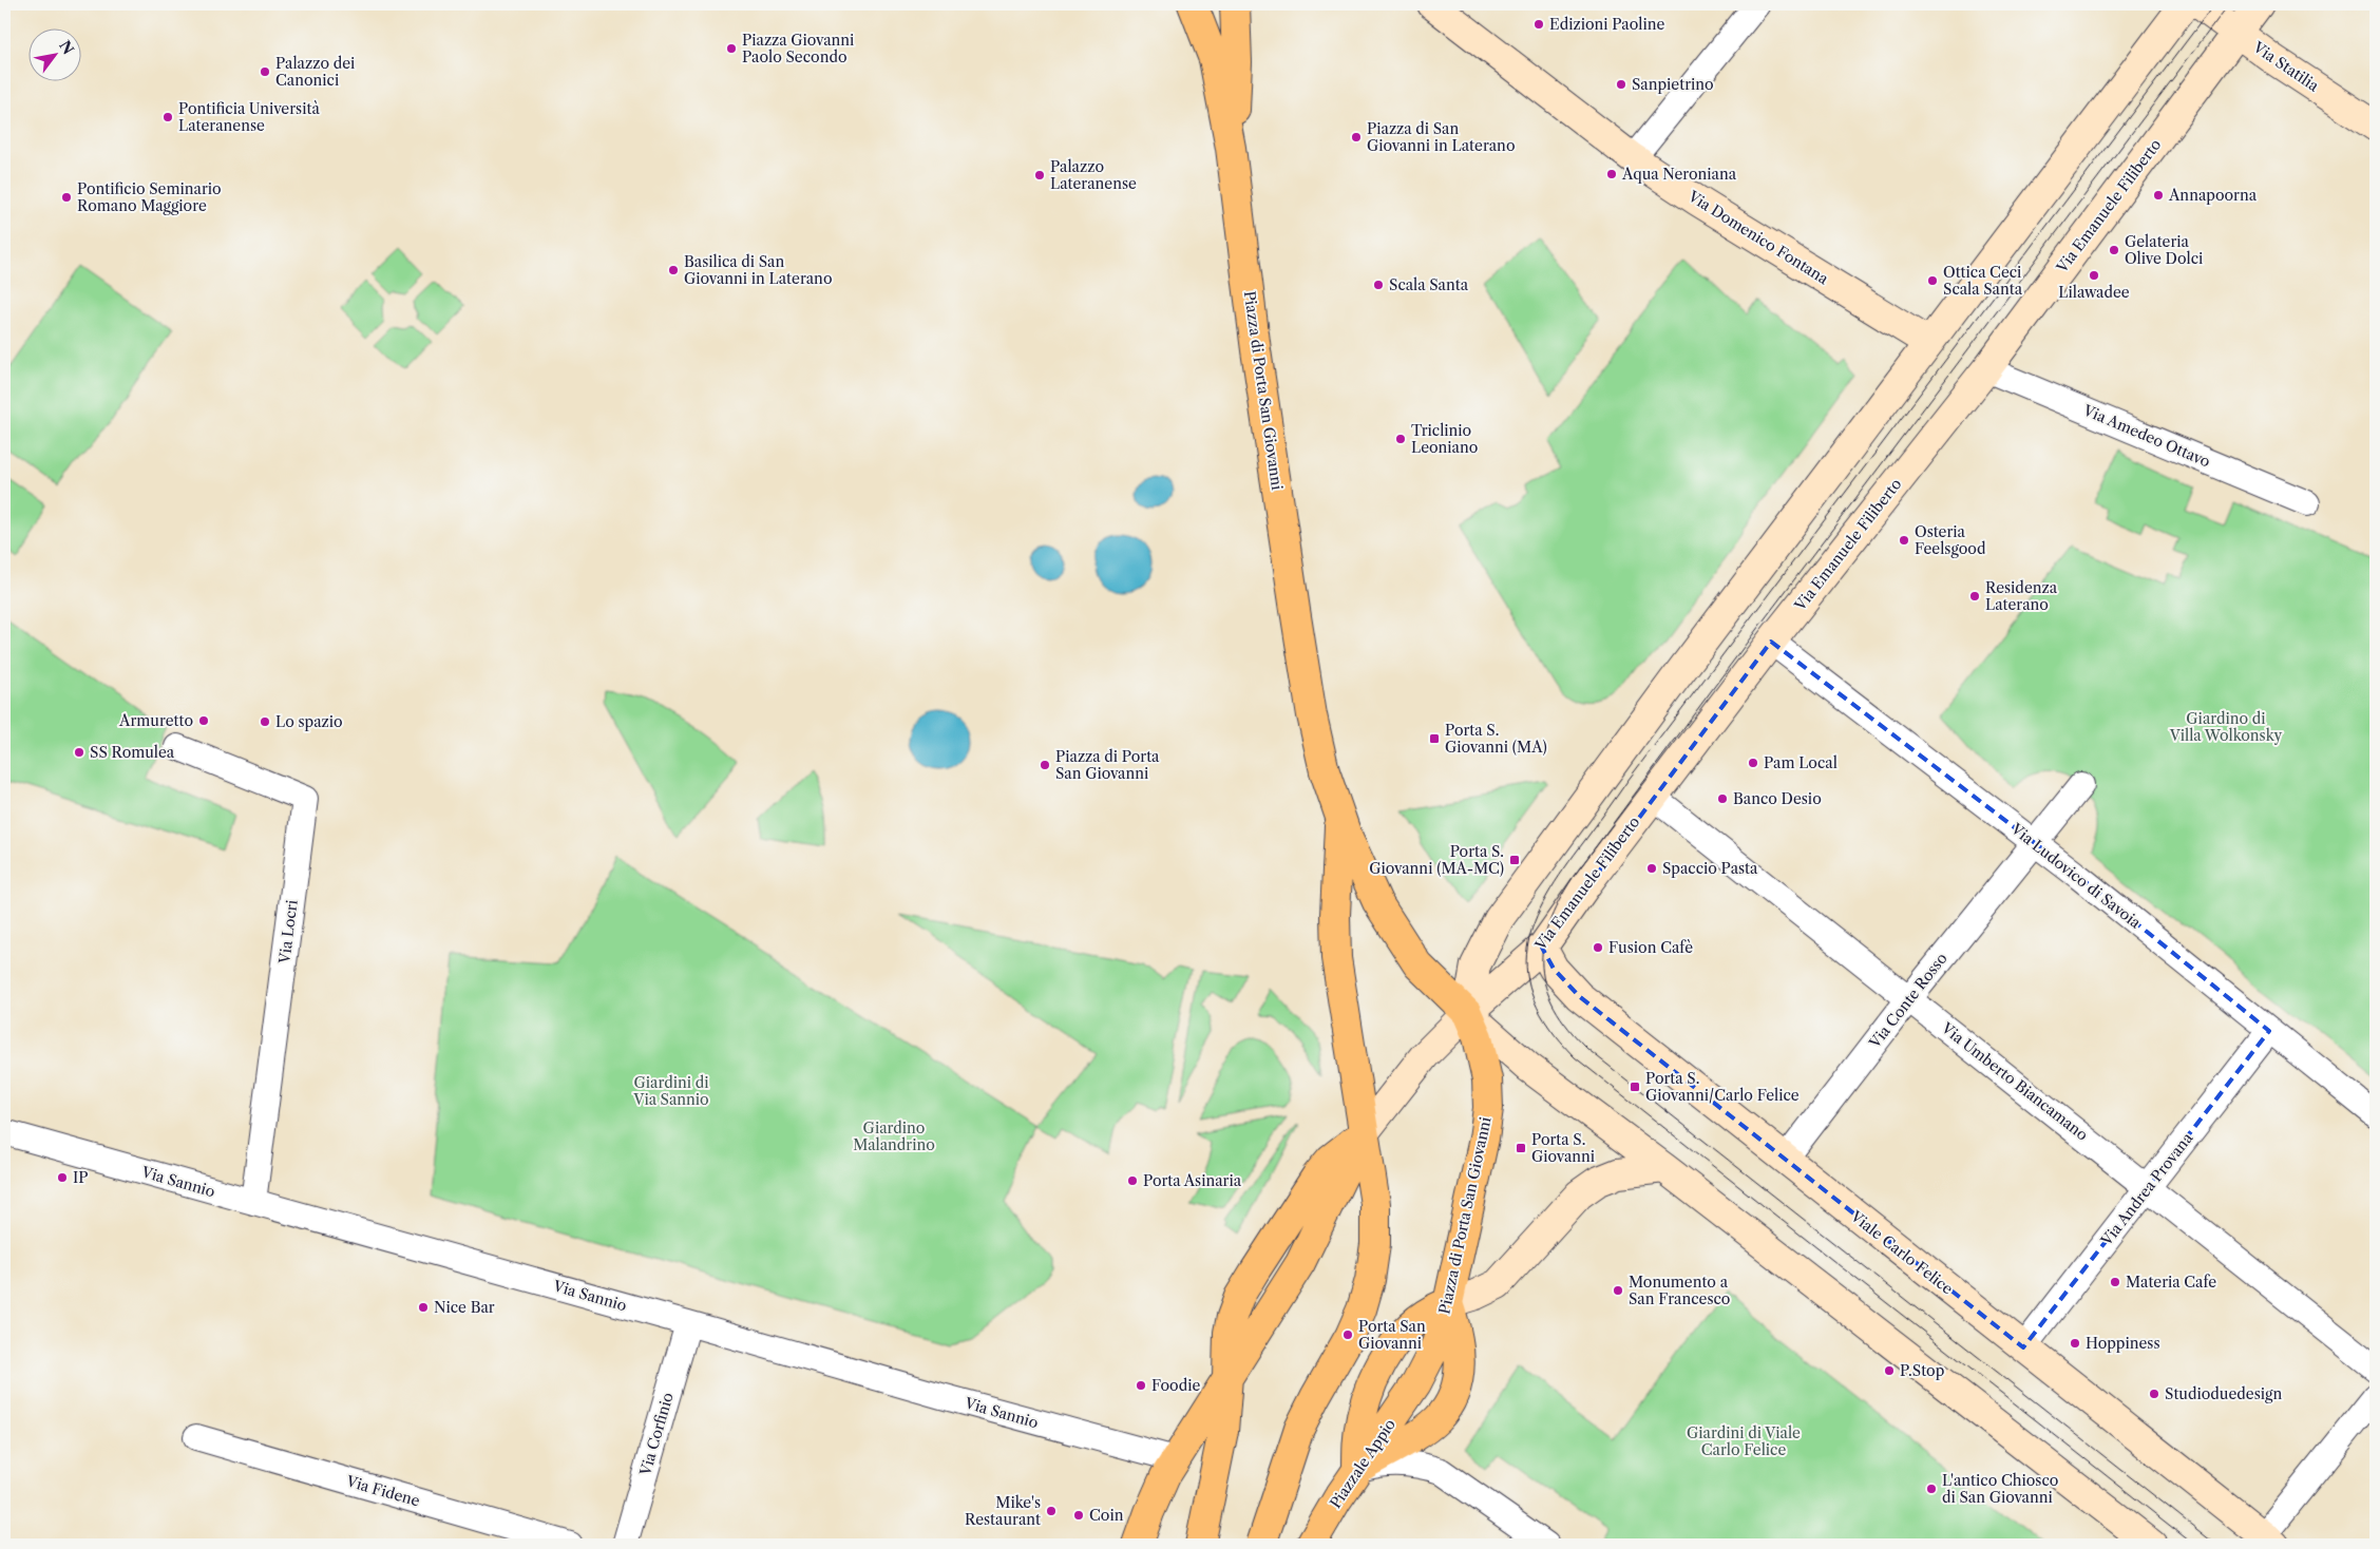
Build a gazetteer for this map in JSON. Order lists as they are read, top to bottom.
{
  "streets": {
    "main road": [
      "Via Statilia",
      "Via Emanuele Filiberto",
      "Via Domenico Fontana",
      "Piazza di Porta San Giovanni",
      "Viale Carlo Felice",
      "Piazzale Appio"
    ],
    "street": [
      "Via Amedeo Ottavo",
      "Via Ludovico di Savoia",
      "Via Locri",
      "Via Conte Rosso",
      "Via Umberto Biancamano",
      "Via Sannio",
      "Via Andrea Provana",
      "Via Corfinio",
      "Via Fidene"
    ]
  },
  "crossings": [
    ["Via Statilia", "Via Emanuele Filiberto"],
    ["Via Emanuele Filiberto", "Piazza di Porta San Giovanni"],
    ["Via Emanuele Filiberto", "Via Amedeo Ottavo"],
    ["Via Emanuele Filiberto", "Via Ludovico di Savoia"],
    ["Via Emanuele Filiberto", "Via Umberto Biancamano"],
    ["Via Emanuele Filiberto", "Viale Carlo Felice"],
    ["Piazza di Porta San Giovanni", "Piazzale Appio"],
    ["Via Ludovico di Savoia", "Via Conte Rosso"],
    ["Via Ludovico di Savoia", "Via Andrea Provana"],
    ["Via Locri", "Via Sannio"],
    ["Via Conte Rosso", "Via Umberto Biancamano"],
    ["Via Conte Rosso", "Viale Carlo Felice"],
    ["Via Umberto Biancamano", "Via Andrea Provana"],
    ["Via Sannio", "Via Corfinio"],
    ["Via Andrea Provana", "Viale Carlo Felice"]
  ],
  "parks": [
    "Giardino di Villa Wolkonsky",
    "Giardini di Via Sannio",
    "Giardino Malandrino",
    "Giardini di Viale Carlo Felice"
  ],
  "places": {
    "other": [
      "Edizioni Paoline",
      "Piazza Giovanni Paolo Secondo",
      "Palazzo dei Canonici",
      "Sanpietrino",
      "Pontificia Università Lateranense",
      "Piazza di San Giovanni in Laterano",
      "Aqua Neroniana",
      "Palazzo Lateranense",
      "Annapoorna",
      "Pontificio Seminario Romano Maggiore",
      "Gelateria Olive Dolci",
      "Basilica di San Giovanni in Laterano",
      "Lilawadee",
      "Ottica Ceci Scala Santa",
      "Scala Santa",
      "Triclinio Leoniano",
      "Osteria Feelsgood",
      "Residenza Laterano",
      "Armuretto",
      "Lo spazio",
      "SS Romulea",
      "Pam Local",
      "Piazza di Porta San Giovanni",
      "Banco Desio",
      "Spaccio Pasta",
      "Fusion Cafè",
      "IP",
      "Porta Asinaria",
      "Materia Cafe",
      "Monumento a San Francesco",
      "Nice Bar",
      "Porta San Giovanni",
      "Hoppiness",
      "P.Stop",
      "Foodie",
      "Studioduedesign",
      "L'antico Chiosco di San Giovanni",
      "Mike's Restaurant",
      "Coin"
    ],
    "transit": [
      "Porta S. Giovanni (MA)",
      "Porta S. Giovanni (MA-MC)",
      "Porta S. Giovanni/Carlo Felice",
      "Porta S. Giovanni"
    ]
  },
  "north": "top right"
}
